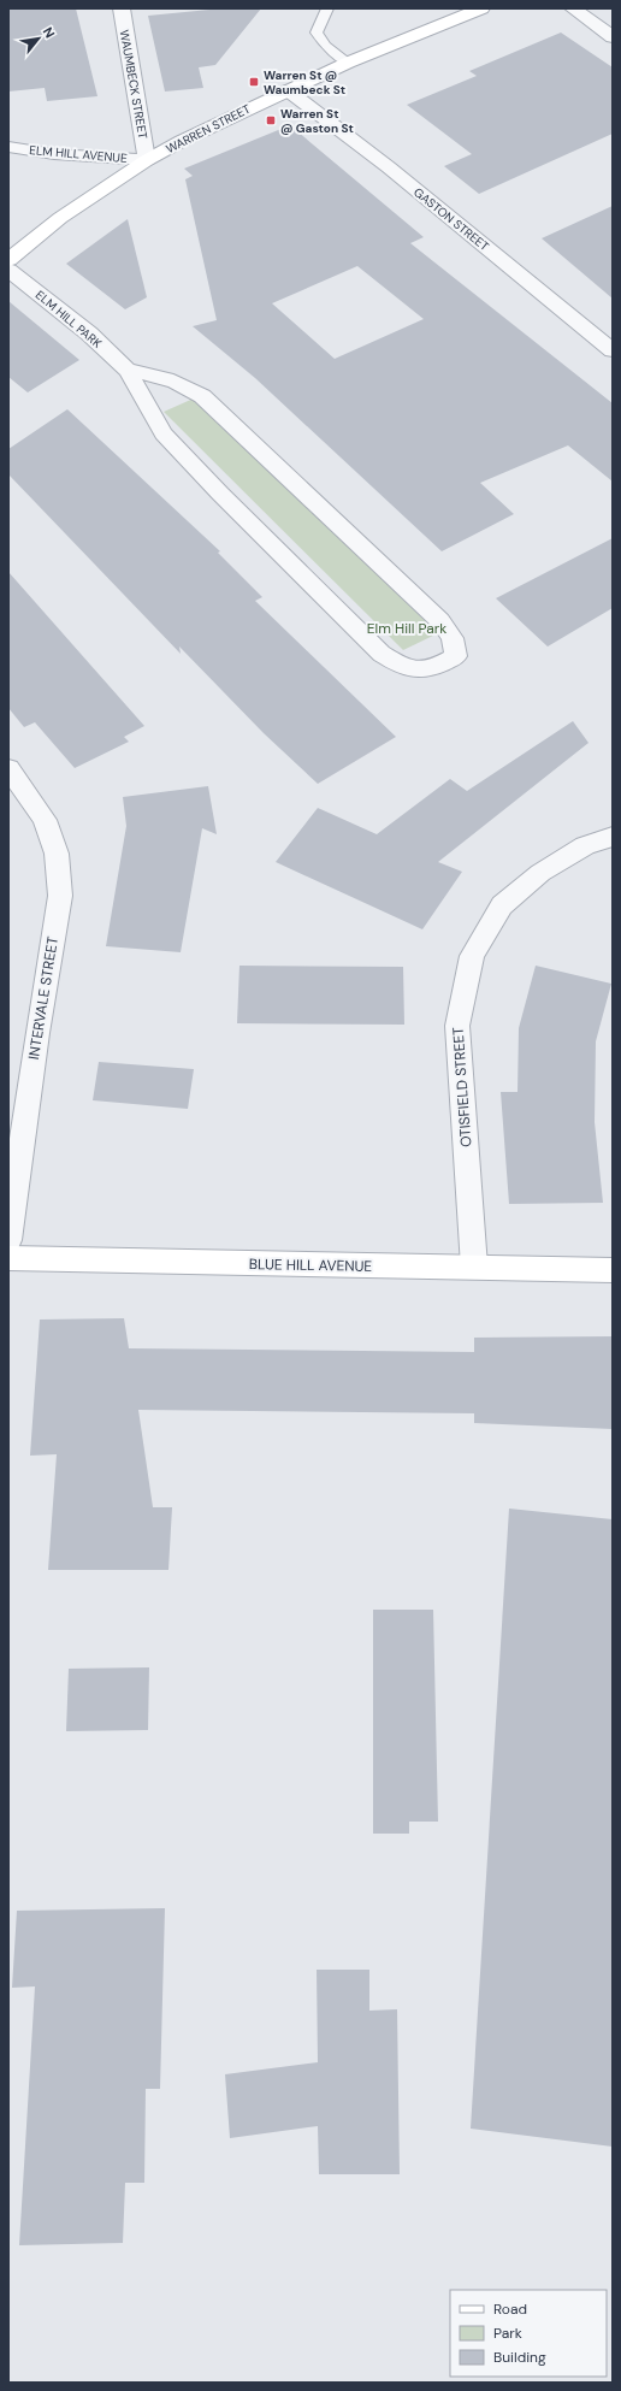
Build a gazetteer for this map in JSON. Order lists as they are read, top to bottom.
{
  "streets": {
    "main road": ["WARREN STREET", "BLUE HILL AVENUE"],
    "street": [
      "WAUMBECK STREET",
      "ELM HILL AVENUE",
      "GASTON STREET",
      "ELM HILL PARK",
      "INTERVALE STREET",
      "OTISFIELD STREET"
    ]
  },
  "crossings": [
    ["WAUMBECK STREET", "WARREN STREET"],
    ["WAUMBECK STREET", "ELM HILL AVENUE"],
    ["WARREN STREET", "ELM HILL AVENUE"],
    ["WARREN STREET", "GASTON STREET"],
    ["OTISFIELD STREET", "BLUE HILL AVENUE"]
  ],
  "parks": ["Elm Hill Park"],
  "places": {
    "transit": ["Warren St @ Waumbeck St", "Warren St @ Gaston St"]
  },
  "legend": ["Road", "Park", "Building"],
  "north": "top right"
}
